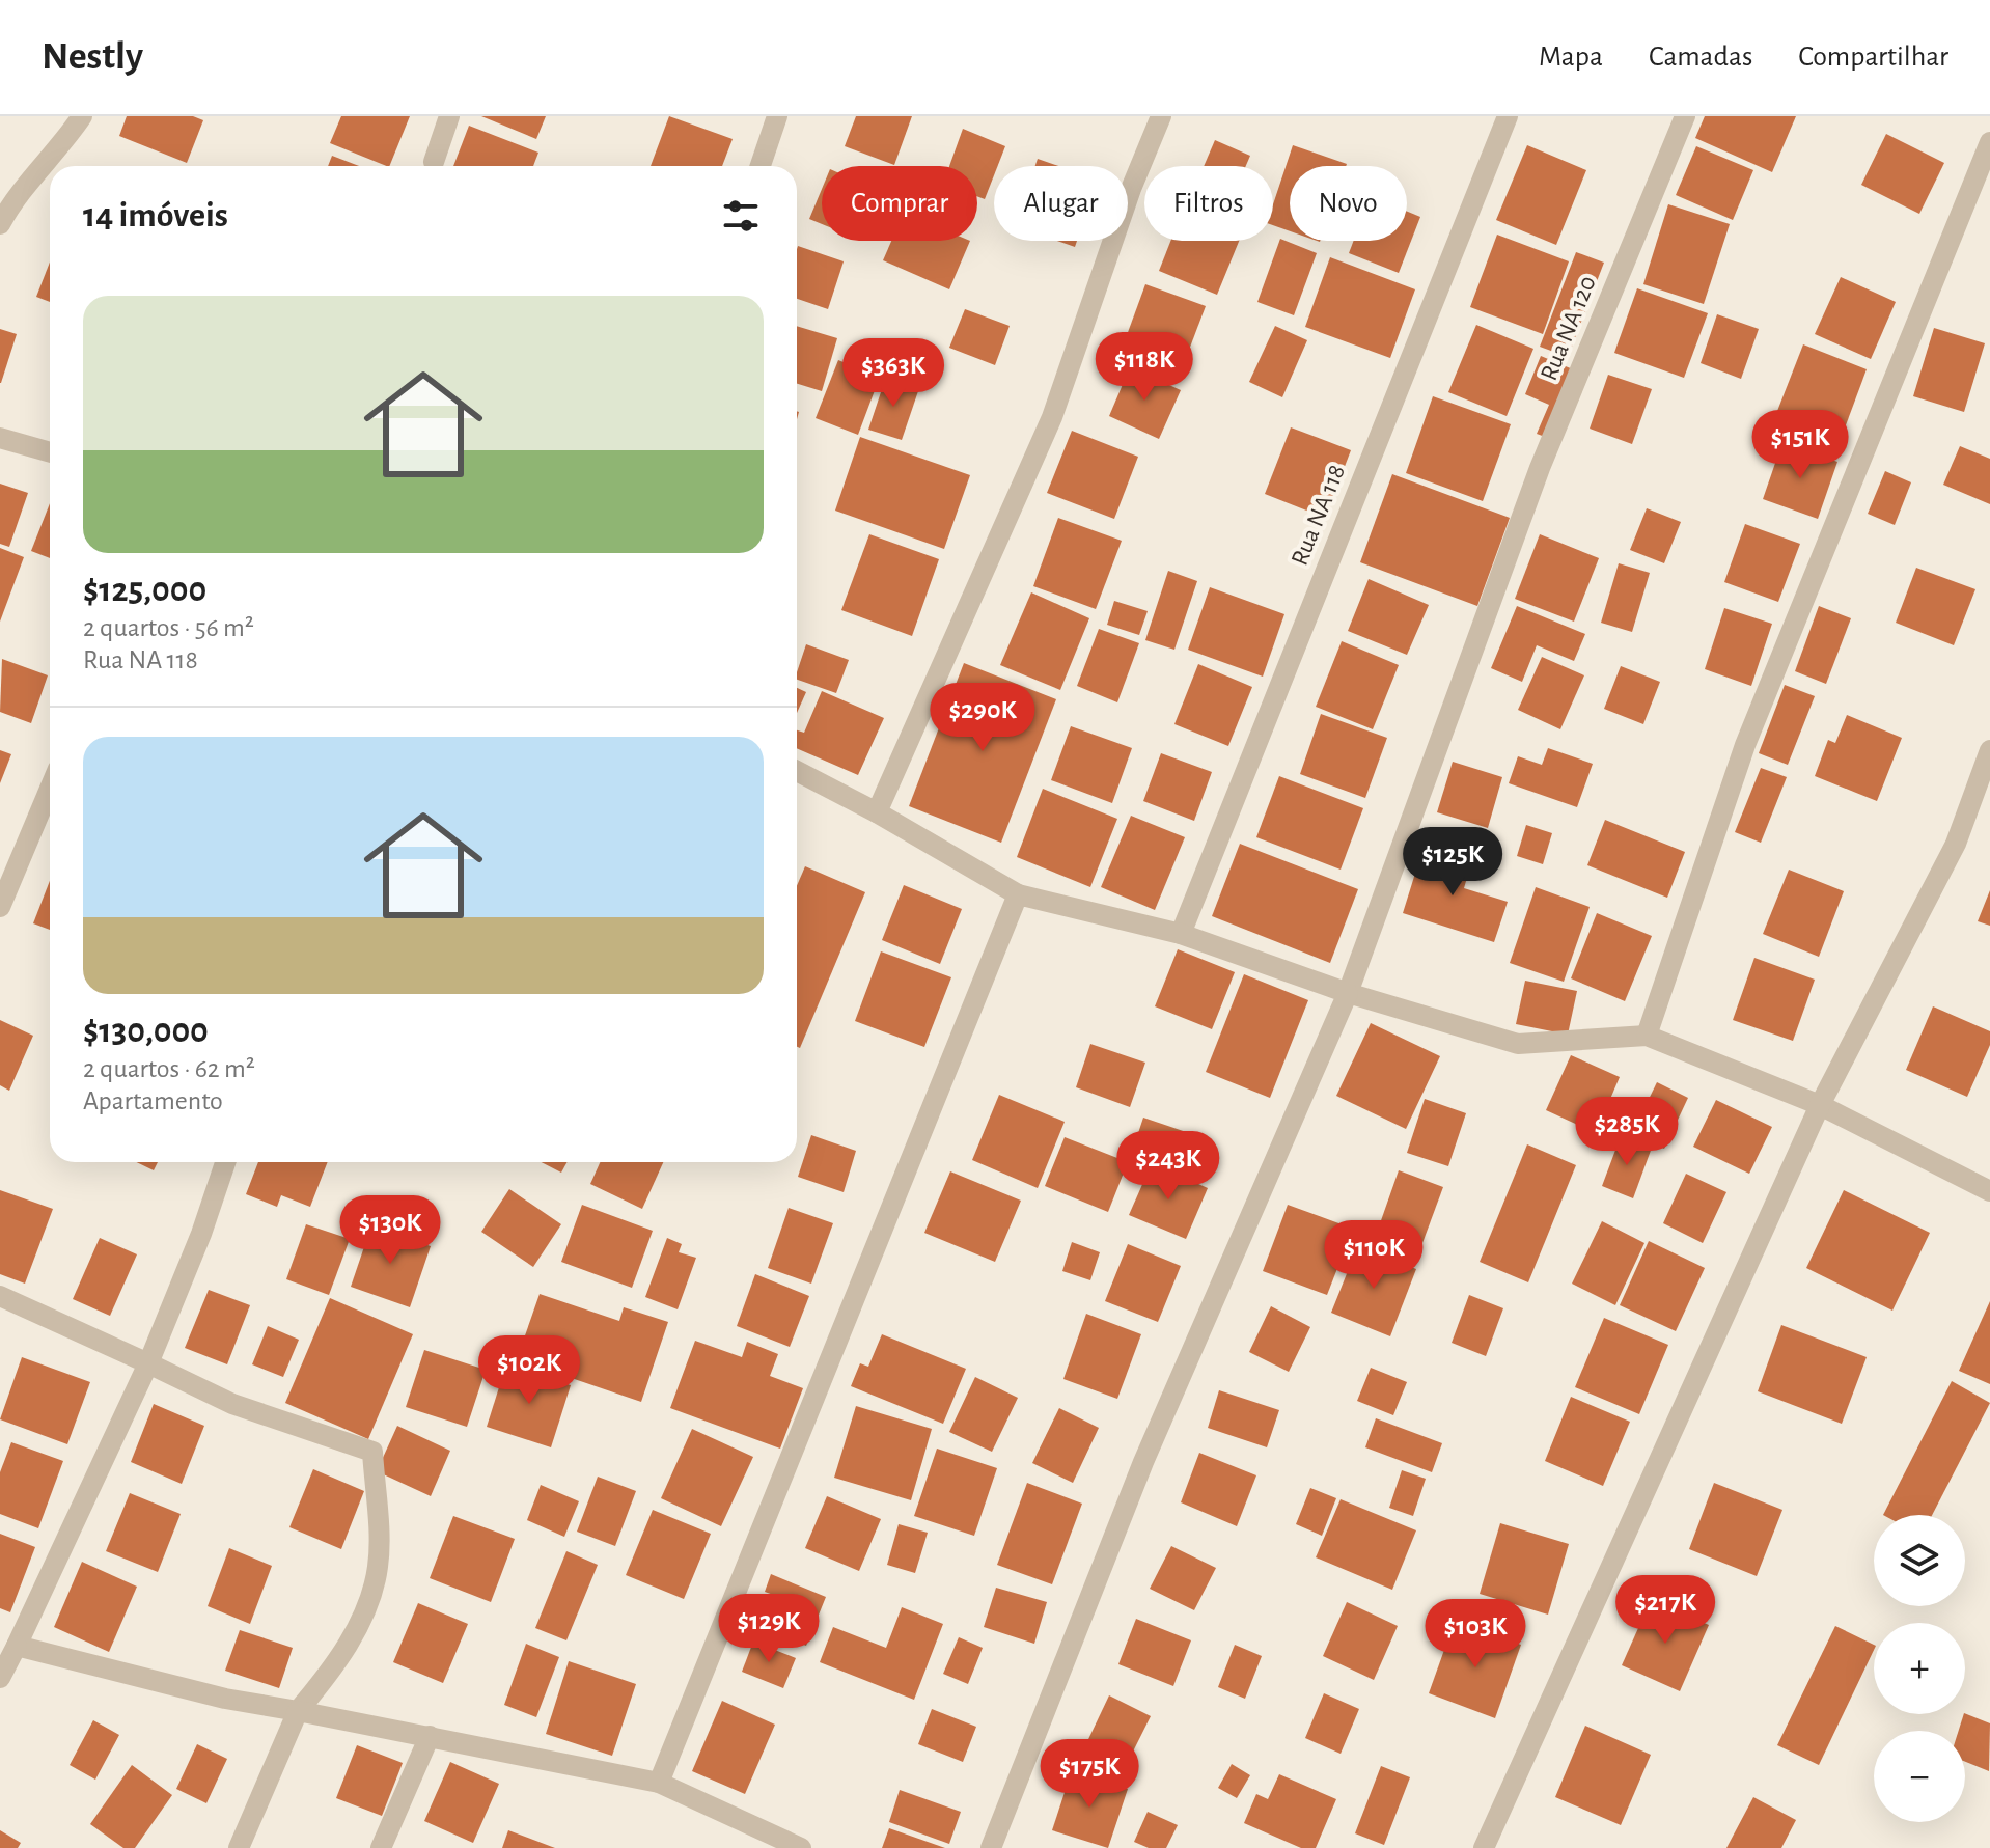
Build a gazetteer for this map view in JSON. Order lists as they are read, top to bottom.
{
  "streets": {
    "street": ["Rua NA 120", "Rua NA 118"]
  },
  "page": {
    "header": "Nestly",
    "nav": ["Mapa", "Camadas", "Compartilhar"],
    "chip": [
      "Comprar",
      "Alugar",
      "Filtros",
      "Novo"
    ],
    "heading": "14 imóveis",
    "list": [
      {
        "name": "$125,000",
        "note": "2 quartos · 56 m² · Rua NA 118"
      },
      {
        "name": "$130,000",
        "note": "2 quartos · 62 m² · Apartamento"
      }
    ],
    "price": [
      "$118K",
      "$363K",
      "$151K",
      "$290K",
      "$125K",
      "$285K",
      "$243K",
      "$130K",
      "$110K",
      "$102K",
      "$217K",
      "$129K",
      "$103K",
      "$175K"
    ],
    "map_buttons": ["+", "−"]
  }
}
